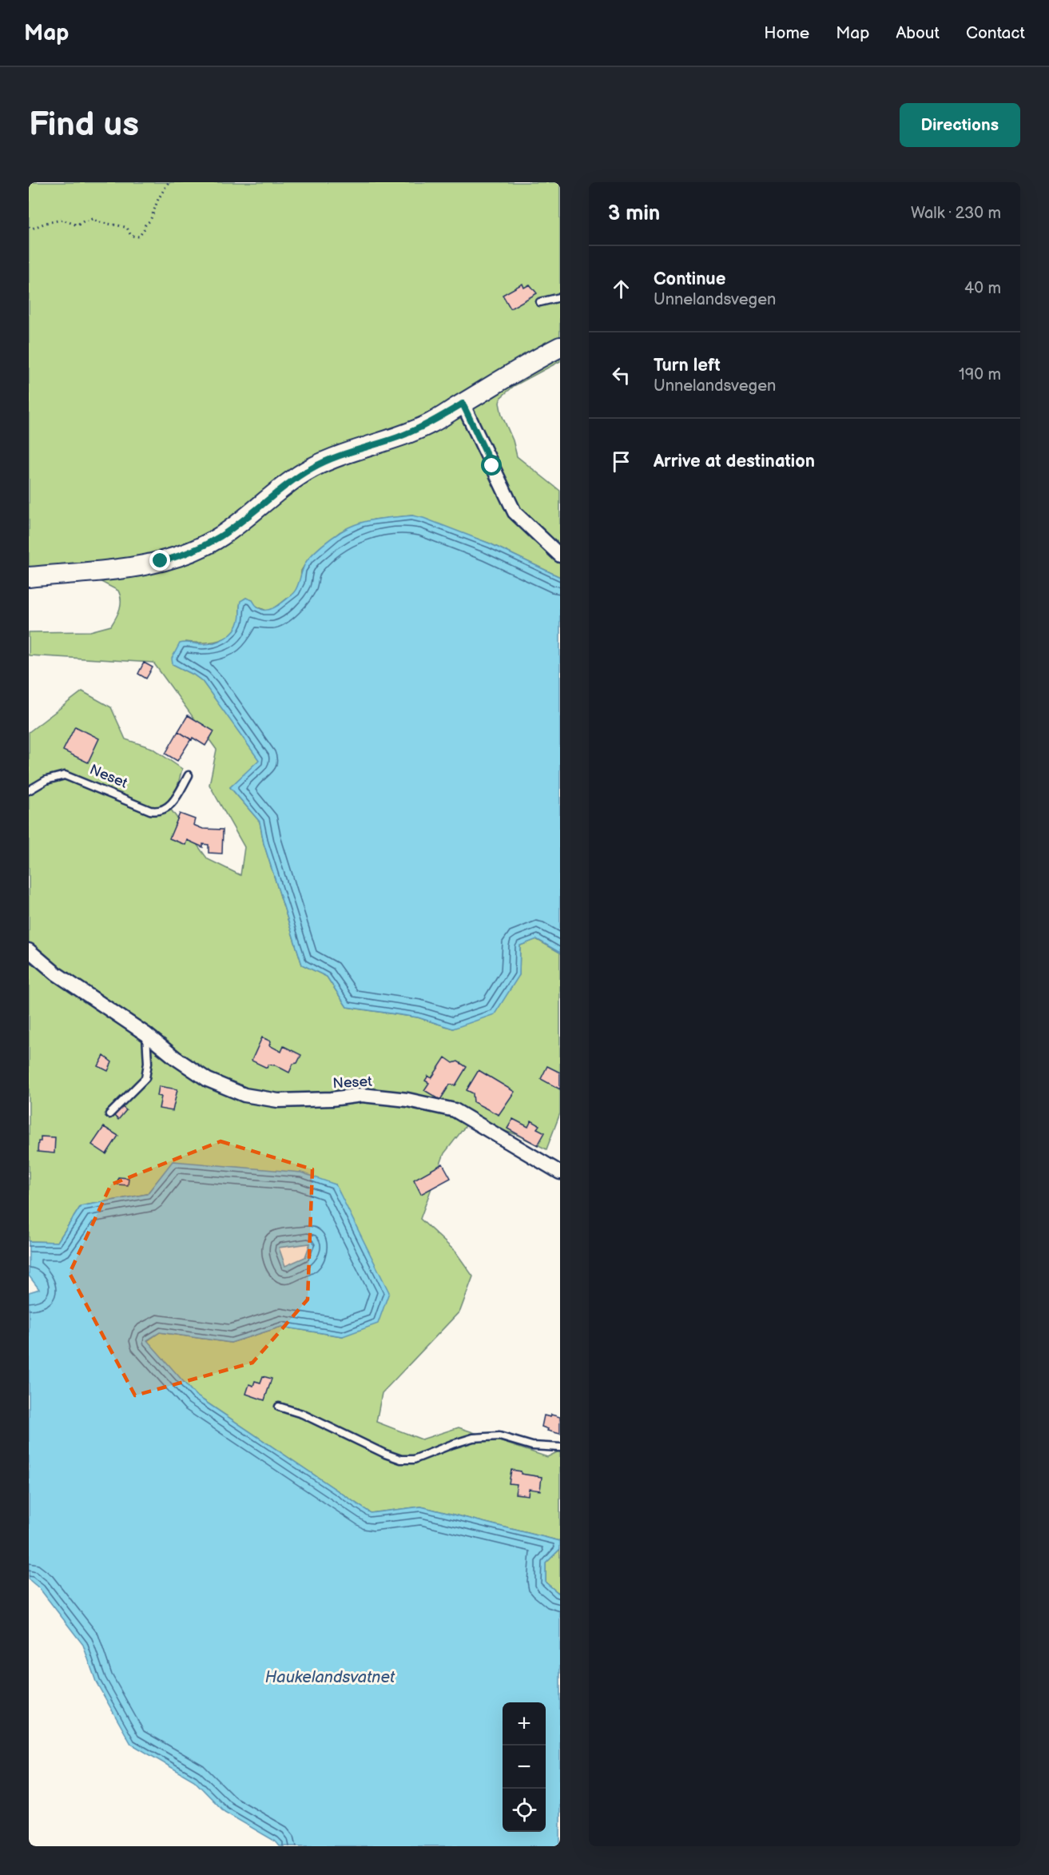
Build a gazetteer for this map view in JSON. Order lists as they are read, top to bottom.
{
  "streets": {
    "street": ["Neset"]
  },
  "water": ["Haukelandsvatnet"],
  "page": {
    "header": "Map",
    "nav": [
      "Home",
      "Map",
      "About",
      "Contact"
    ],
    "buttons": "Directions",
    "title": "Find us",
    "heading": ["3 min", "Walk · 230 m"],
    "list": [
      ["Continue", "Unnelandsvegen", "40 m"],
      ["Turn left", "Unnelandsvegen", "190 m"],
      "Arrive at destination"
    ],
    "map_buttons": ["+", "−"]
  }
}
